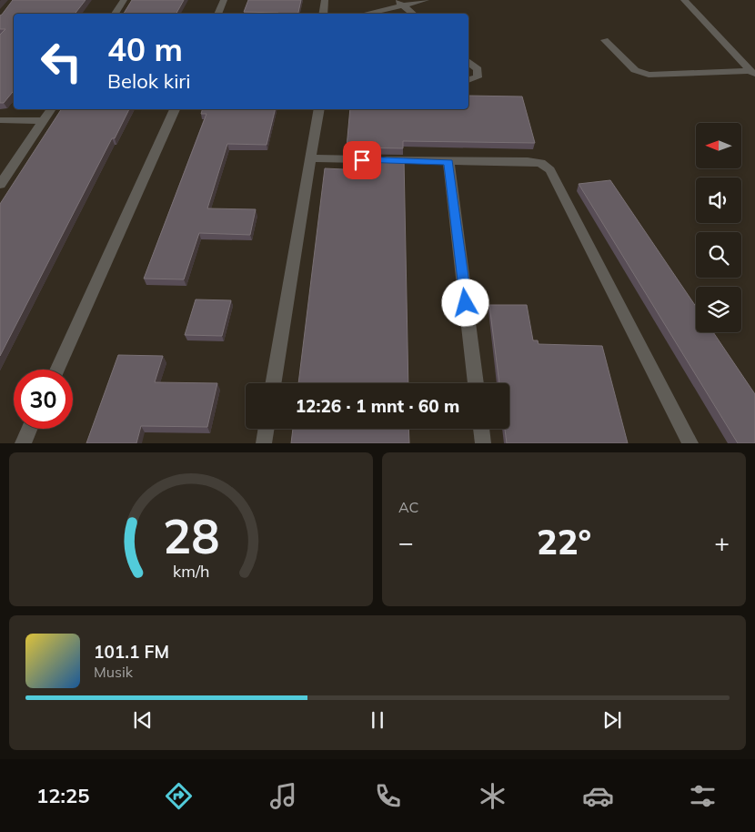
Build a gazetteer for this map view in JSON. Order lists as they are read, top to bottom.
{
  "north": "left",
  "page": {
    "turn": ["40 m", "Belok kiri"],
    "limit": "30",
    "trip": "12:26 · 1 mnt · 60 m",
    "tile": "AC",
    "heat": ["−", "22°", "+"],
    "song": ["101.1 FM", "Musik"],
    "tabs": "12:25",
    "gauge": ["28", "km/h"]
  }
}
